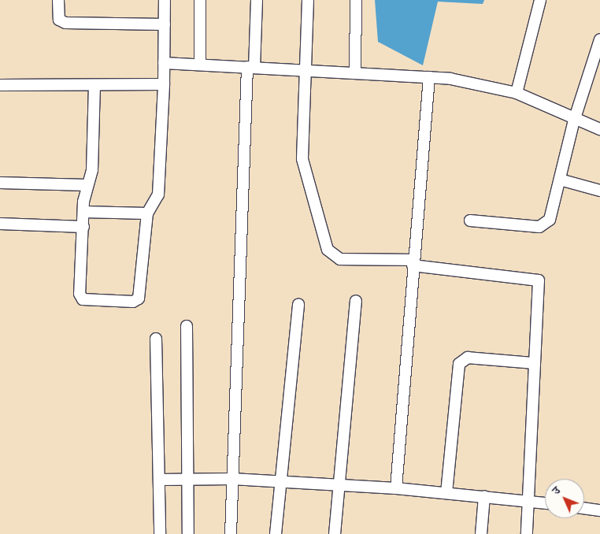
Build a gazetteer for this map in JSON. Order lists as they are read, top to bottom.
{
  "north": "top left"
}
